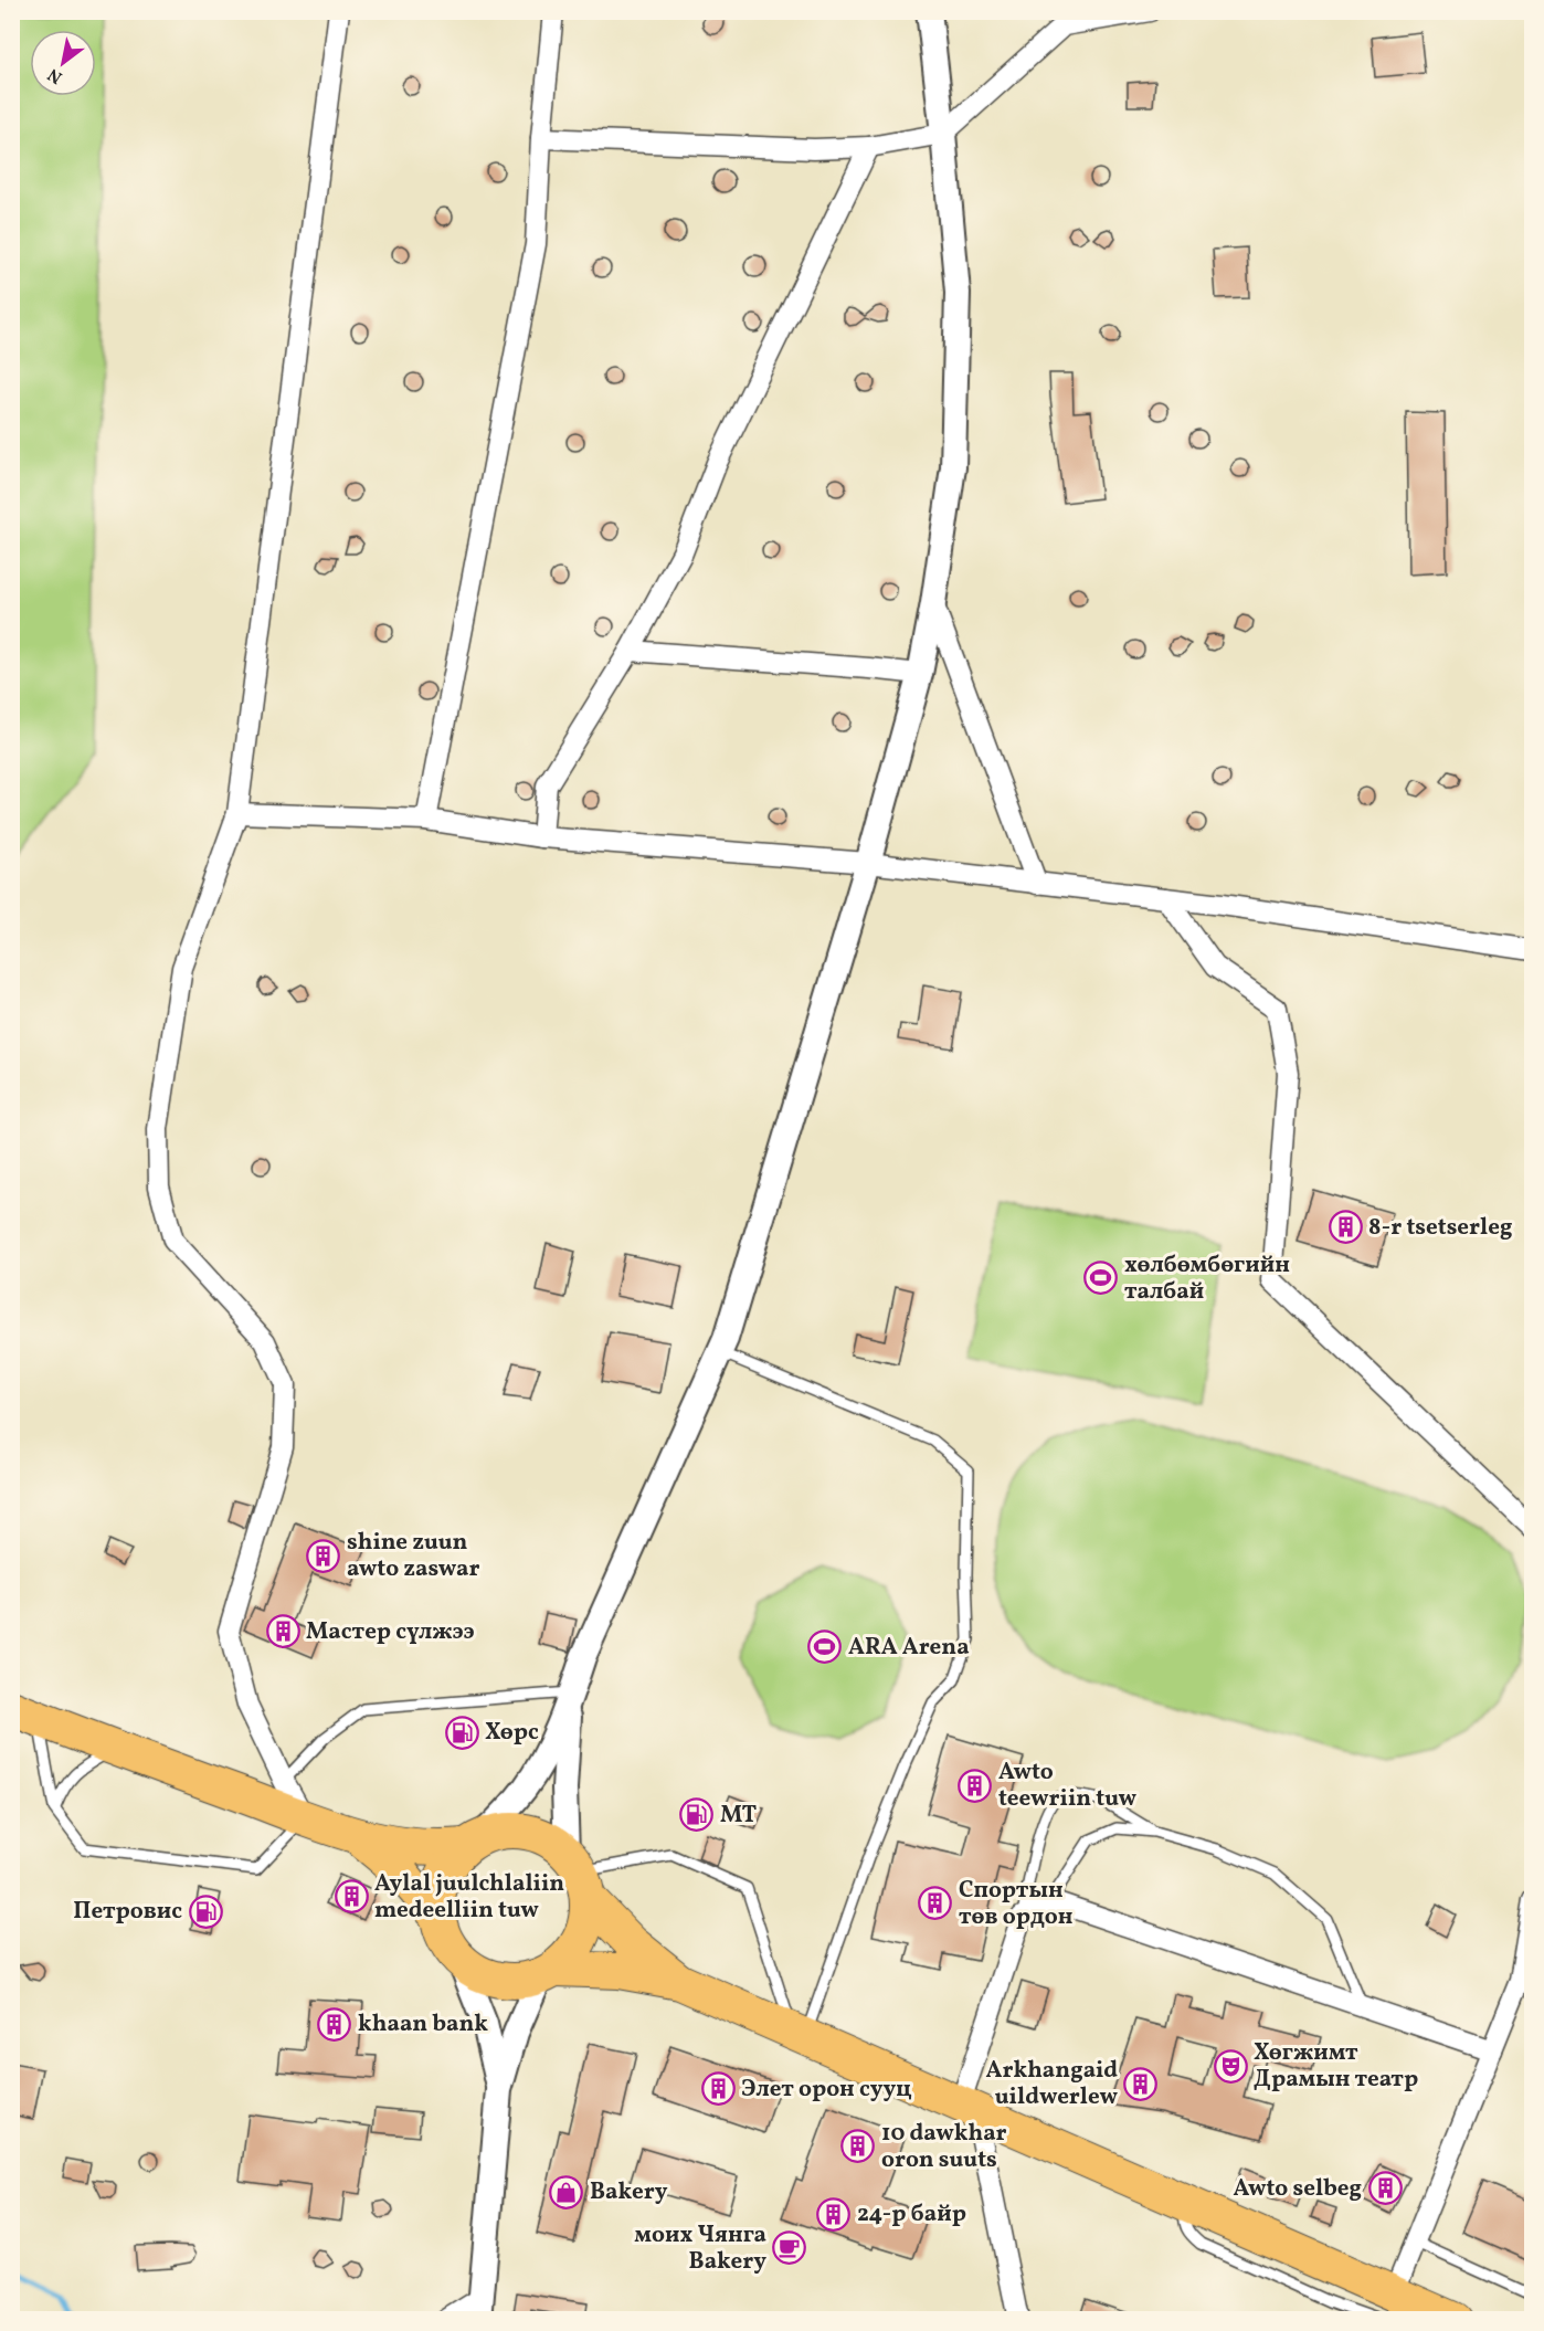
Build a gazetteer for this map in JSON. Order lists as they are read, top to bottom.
{
  "places": {
    "building": [
      "8-r tsetserleg",
      "shine zuun awto zaswar",
      "Мастер сүлжээ",
      "Awto teewriin tuw",
      "Aylal juulchlaliin medeelliin tuw",
      "Спортын төв ордон",
      "khaan bank",
      "Arkhangaid uildwerlew",
      "Элет орон сууц",
      "10 dawkhar oron suuts",
      "Awto selbeg",
      "24-р байр"
    ],
    "sports": ["хөлбөмбөгийн талбай", "ARA Arena"],
    "fuel station": ["Хөрс", "MT", "Петровис"],
    "theatre": ["Хөгжимт Драмын театр"],
    "shop": ["Bakery"],
    "cafe": ["моих Чянга Bakery"]
  },
  "north": "bottom left"
}
